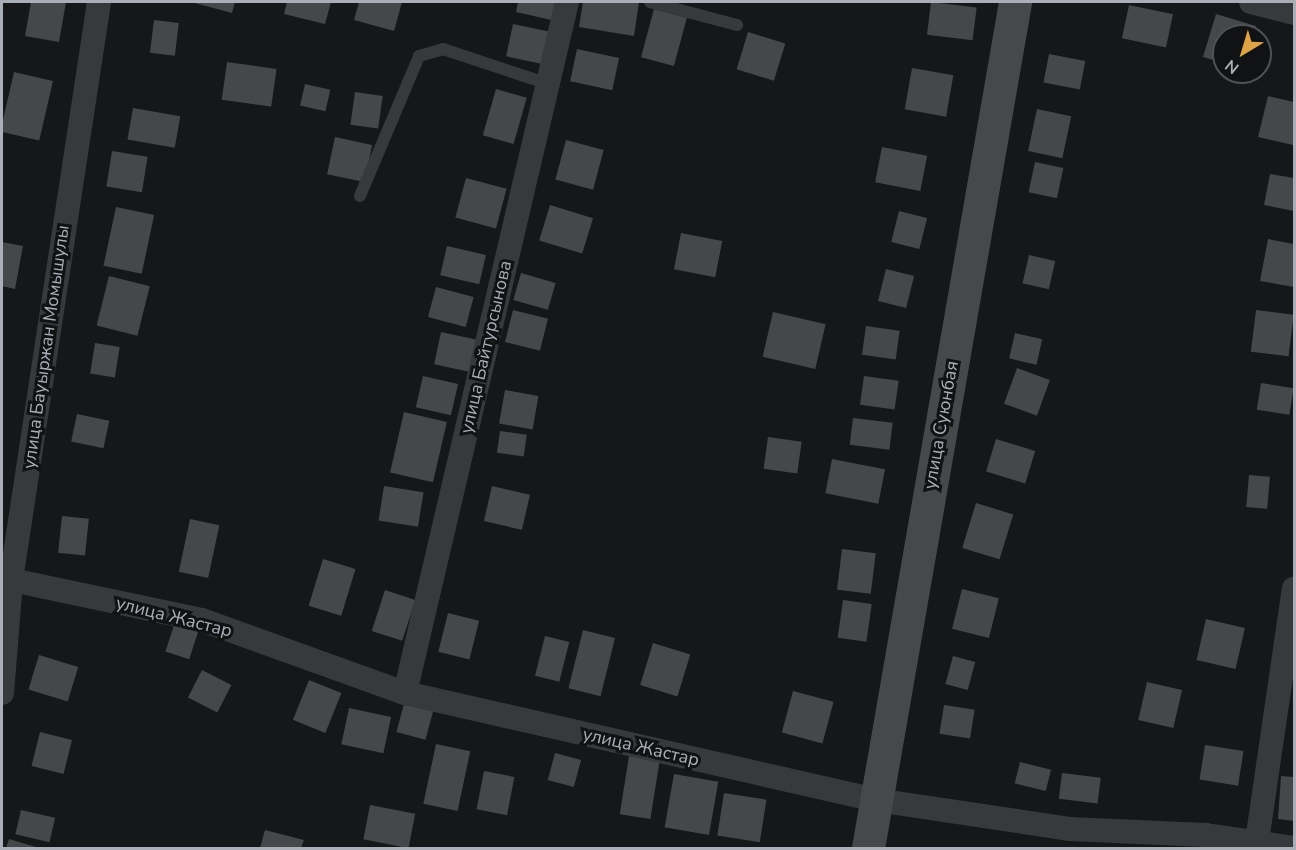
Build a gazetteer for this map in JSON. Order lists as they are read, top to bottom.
{
  "streets": {
    "main road": ["улица Суюнбая"],
    "street": ["улица Бауыржан Момышулы", "улица Байтурсынова", "улица Жастар"]
  },
  "crossings": [
    ["улица Бауыржан Момышулы", "улица Жастар"],
    ["улица Байтурсынова", "улица Жастар"],
    ["улица Суюнбая", "улица Жастар"]
  ],
  "north": "bottom left"
}
